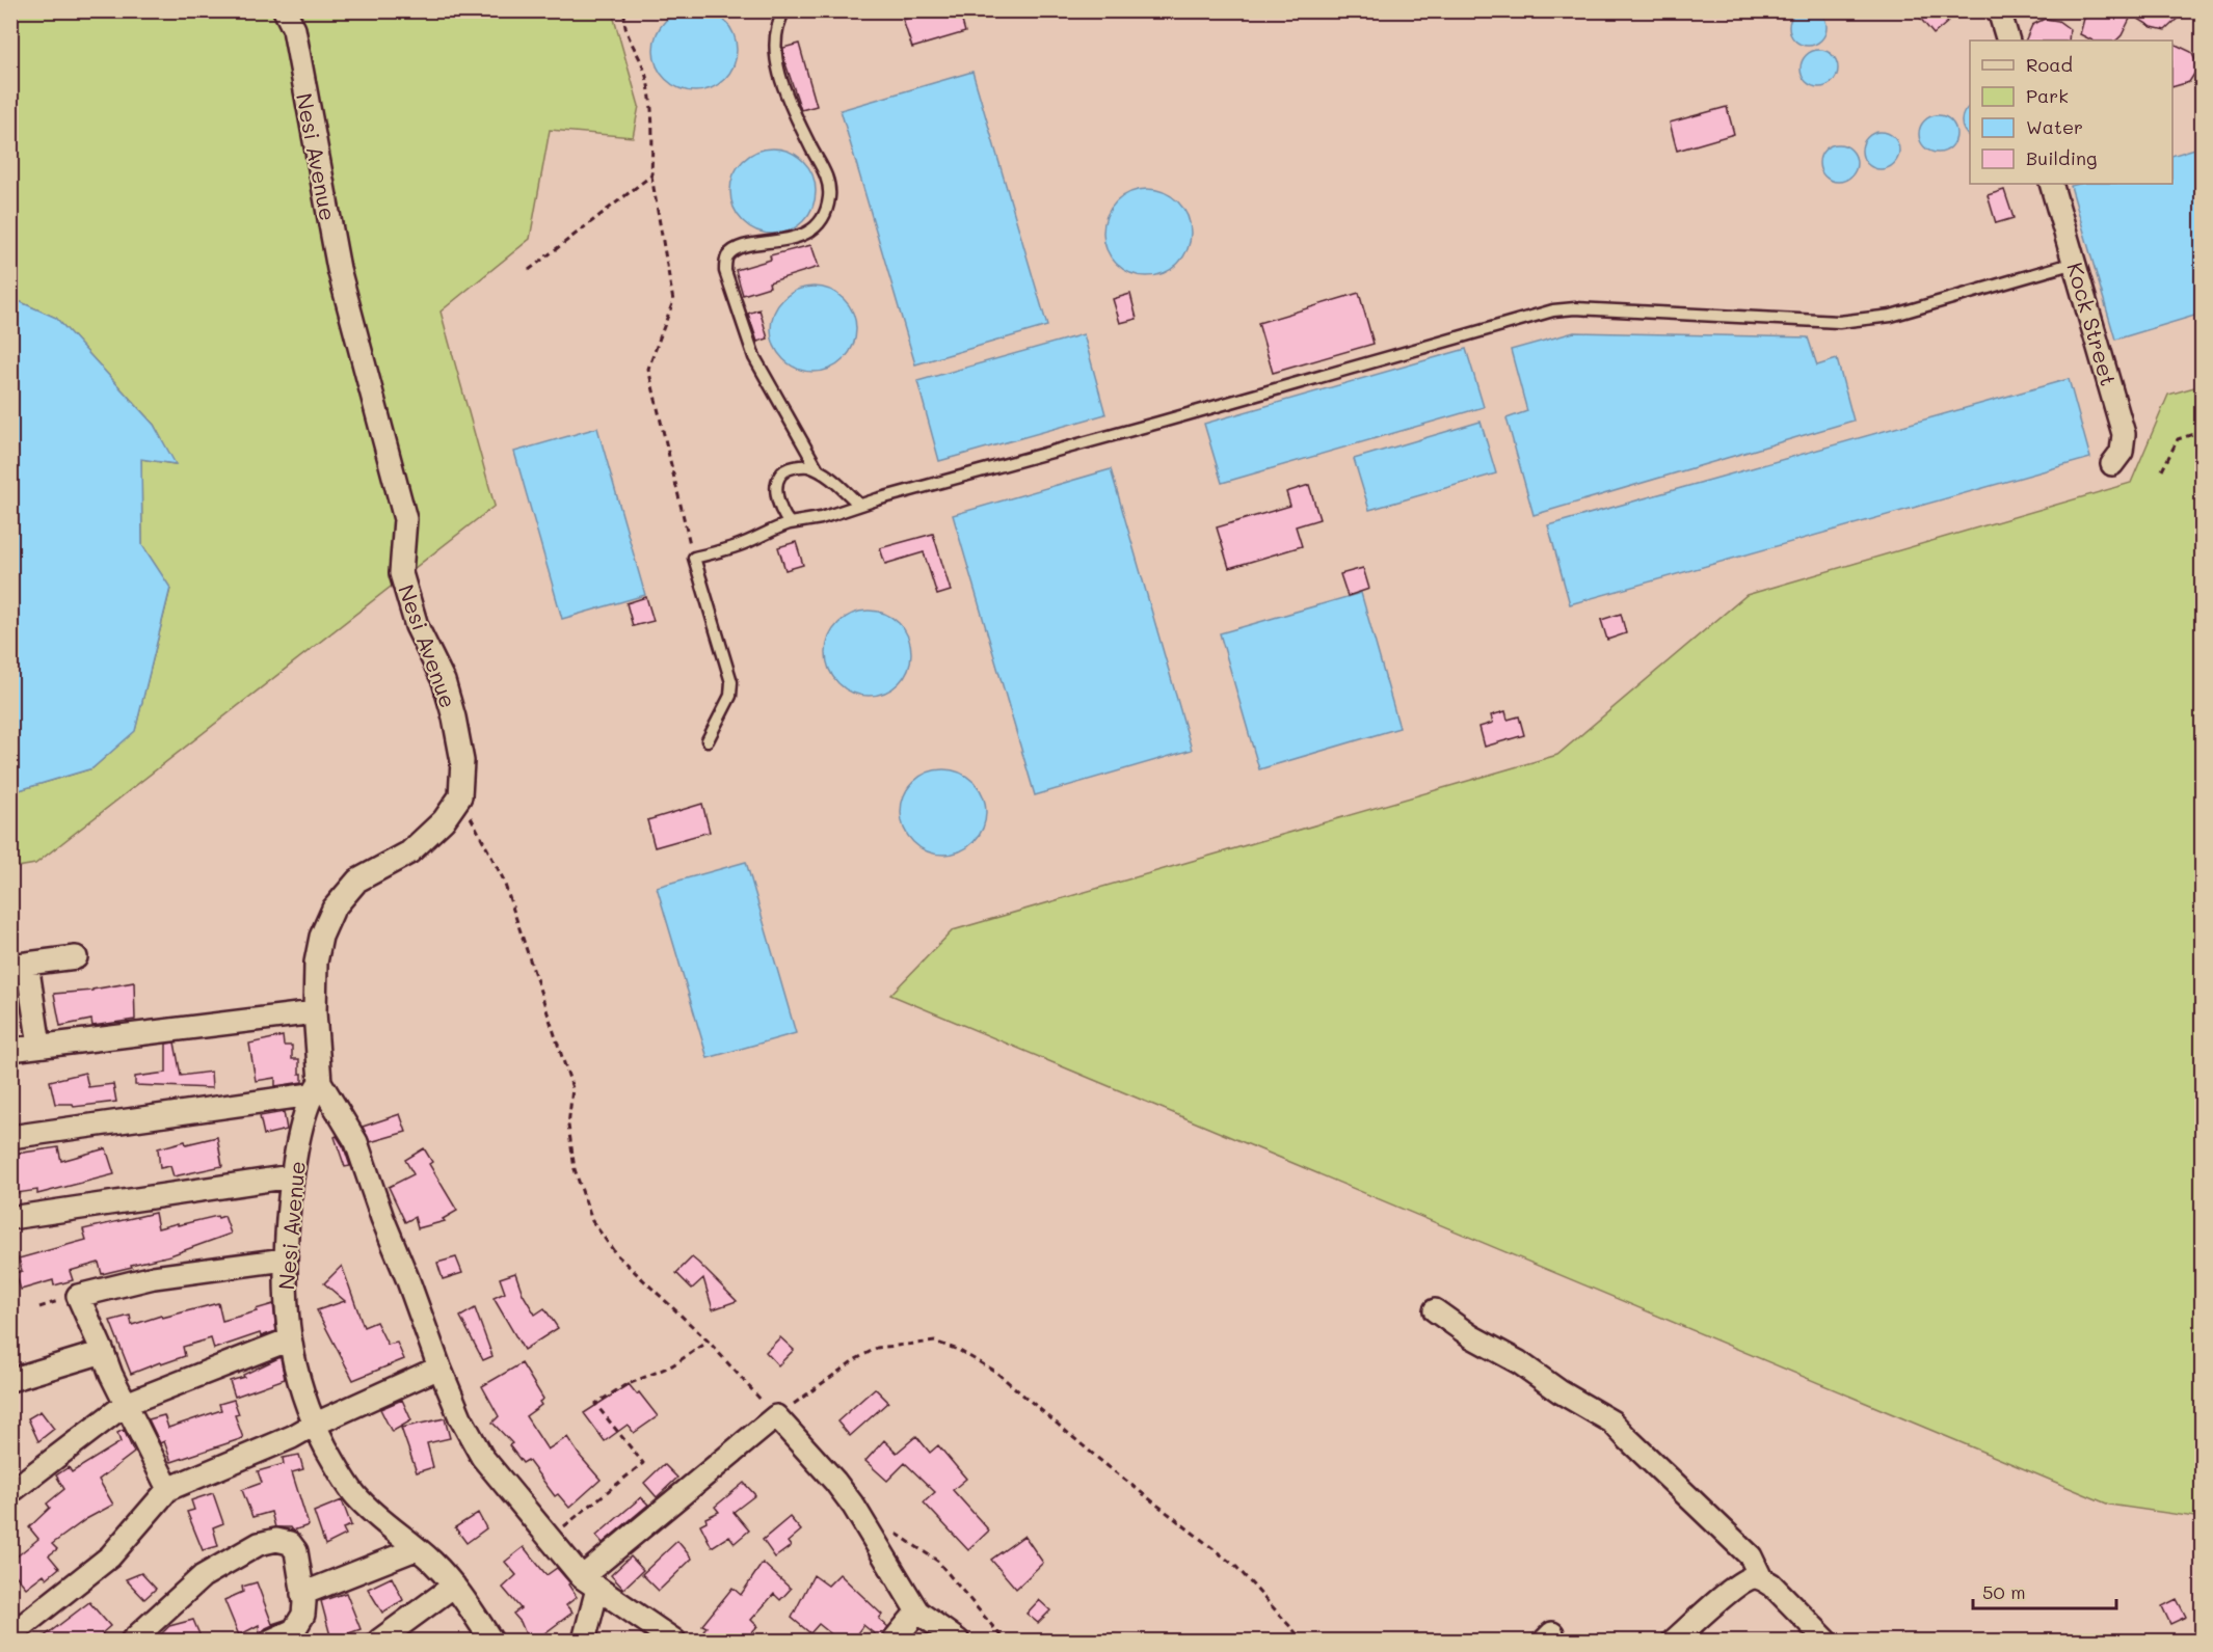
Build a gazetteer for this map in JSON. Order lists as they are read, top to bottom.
{
  "streets": {
    "street": ["Nesi Avenue", "Kock Street"]
  },
  "legend": [
    "Road",
    "Park",
    "Water",
    "Building"
  ],
  "scale_bar": "50 m"
}
